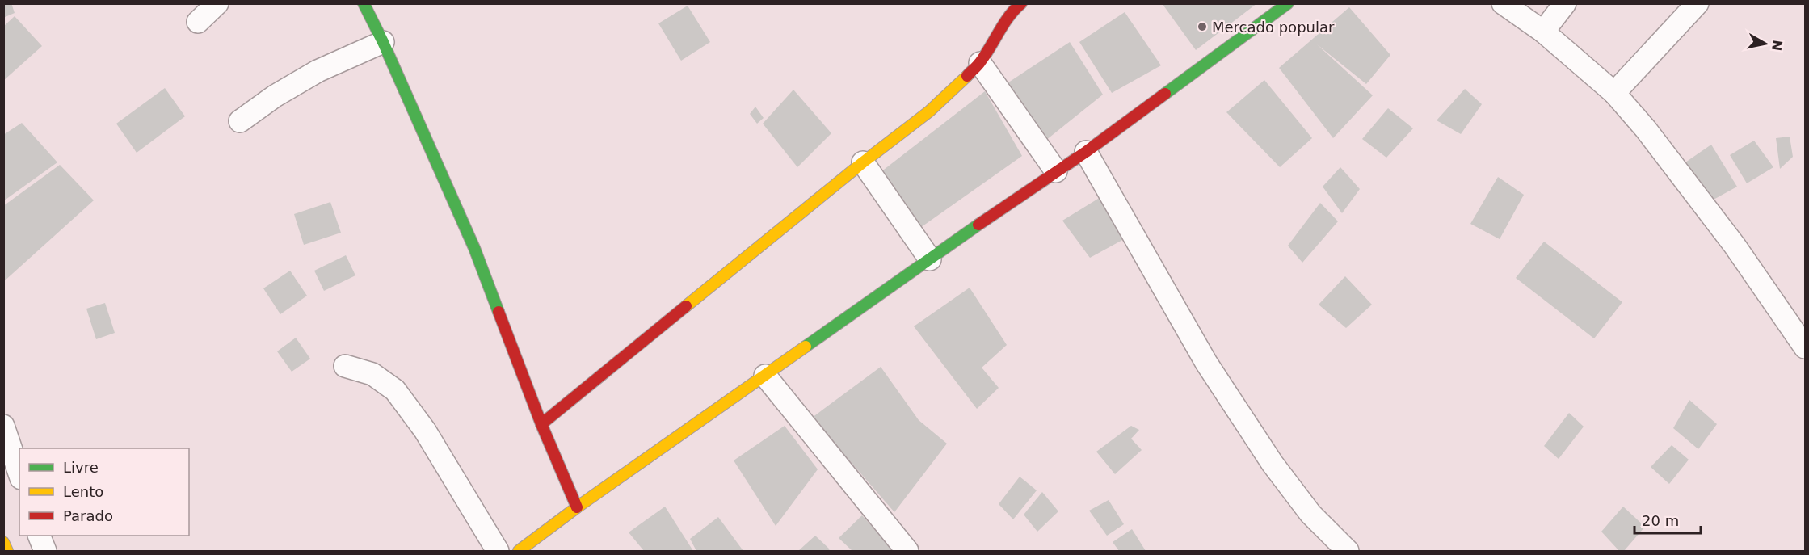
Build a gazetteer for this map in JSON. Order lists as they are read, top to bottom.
{
  "places": ["Mercado popular"],
  "legend": ["Livre", "Lento", "Parado"],
  "scale_bar": "20 m",
  "north": "right"
}
